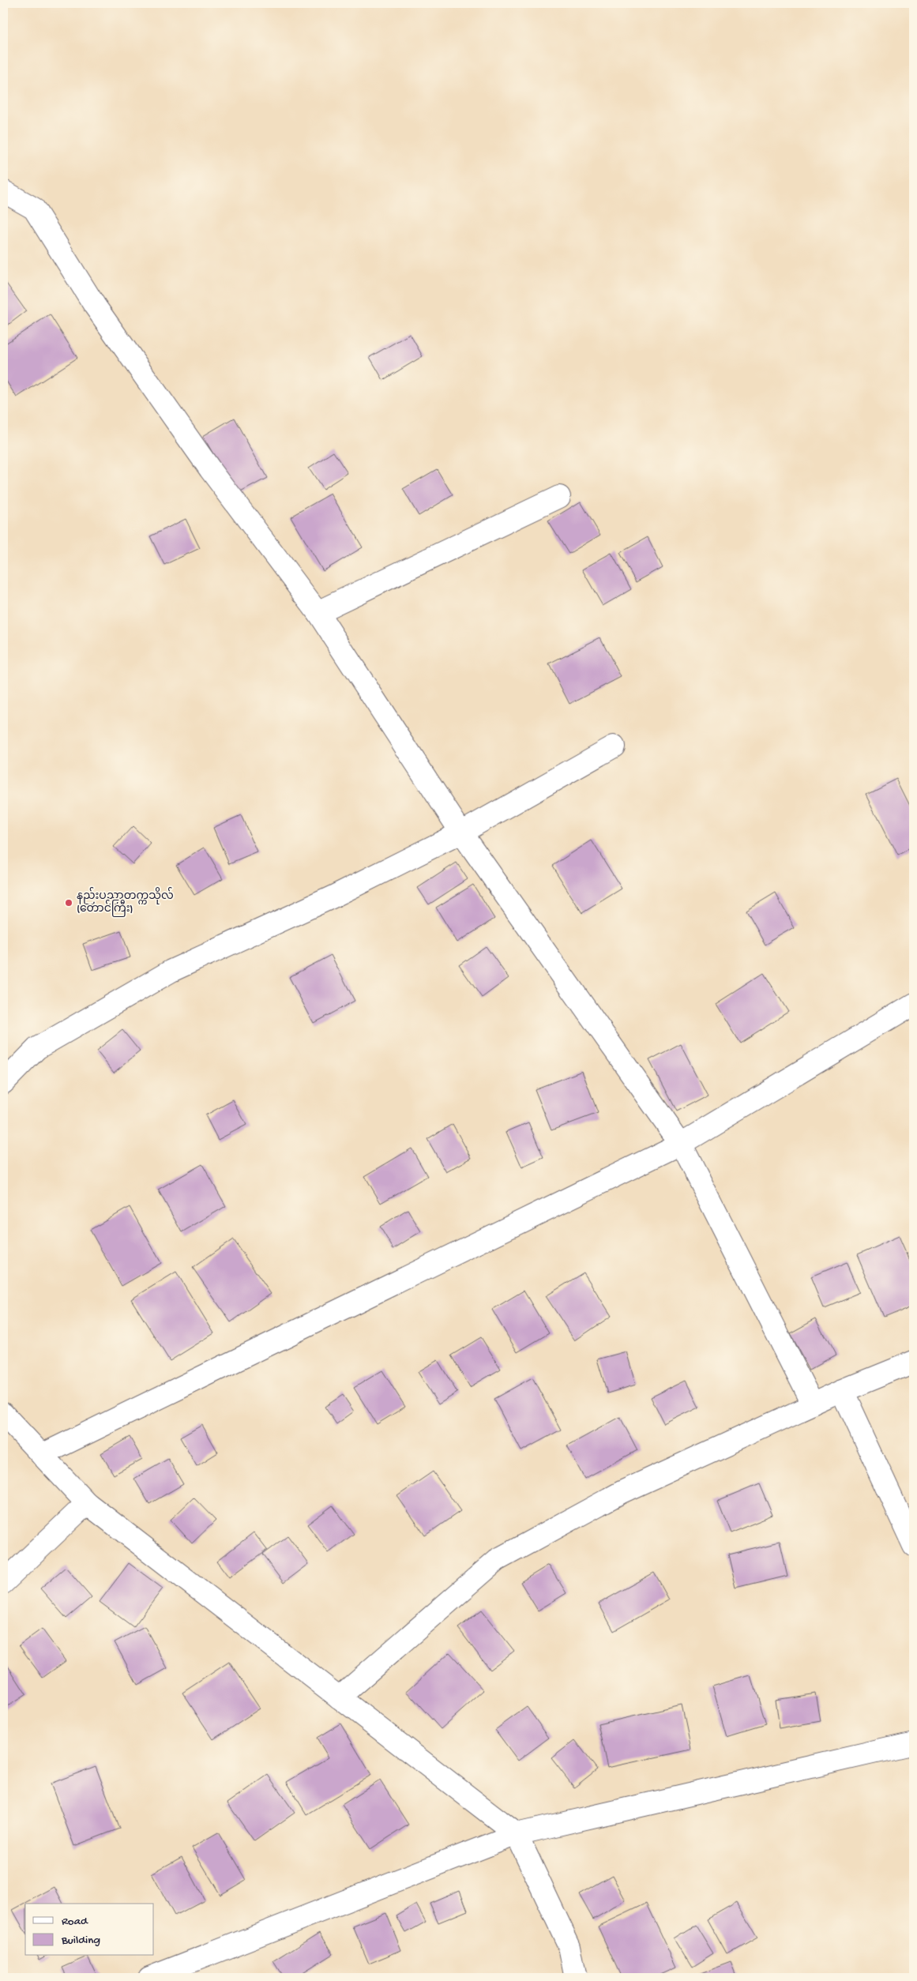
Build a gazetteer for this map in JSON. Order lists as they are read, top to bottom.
{
  "places": ["နည်းပညာတက္ကသိုလ် (တောင်ကြီး)"],
  "legend": ["Road", "Building"]
}
